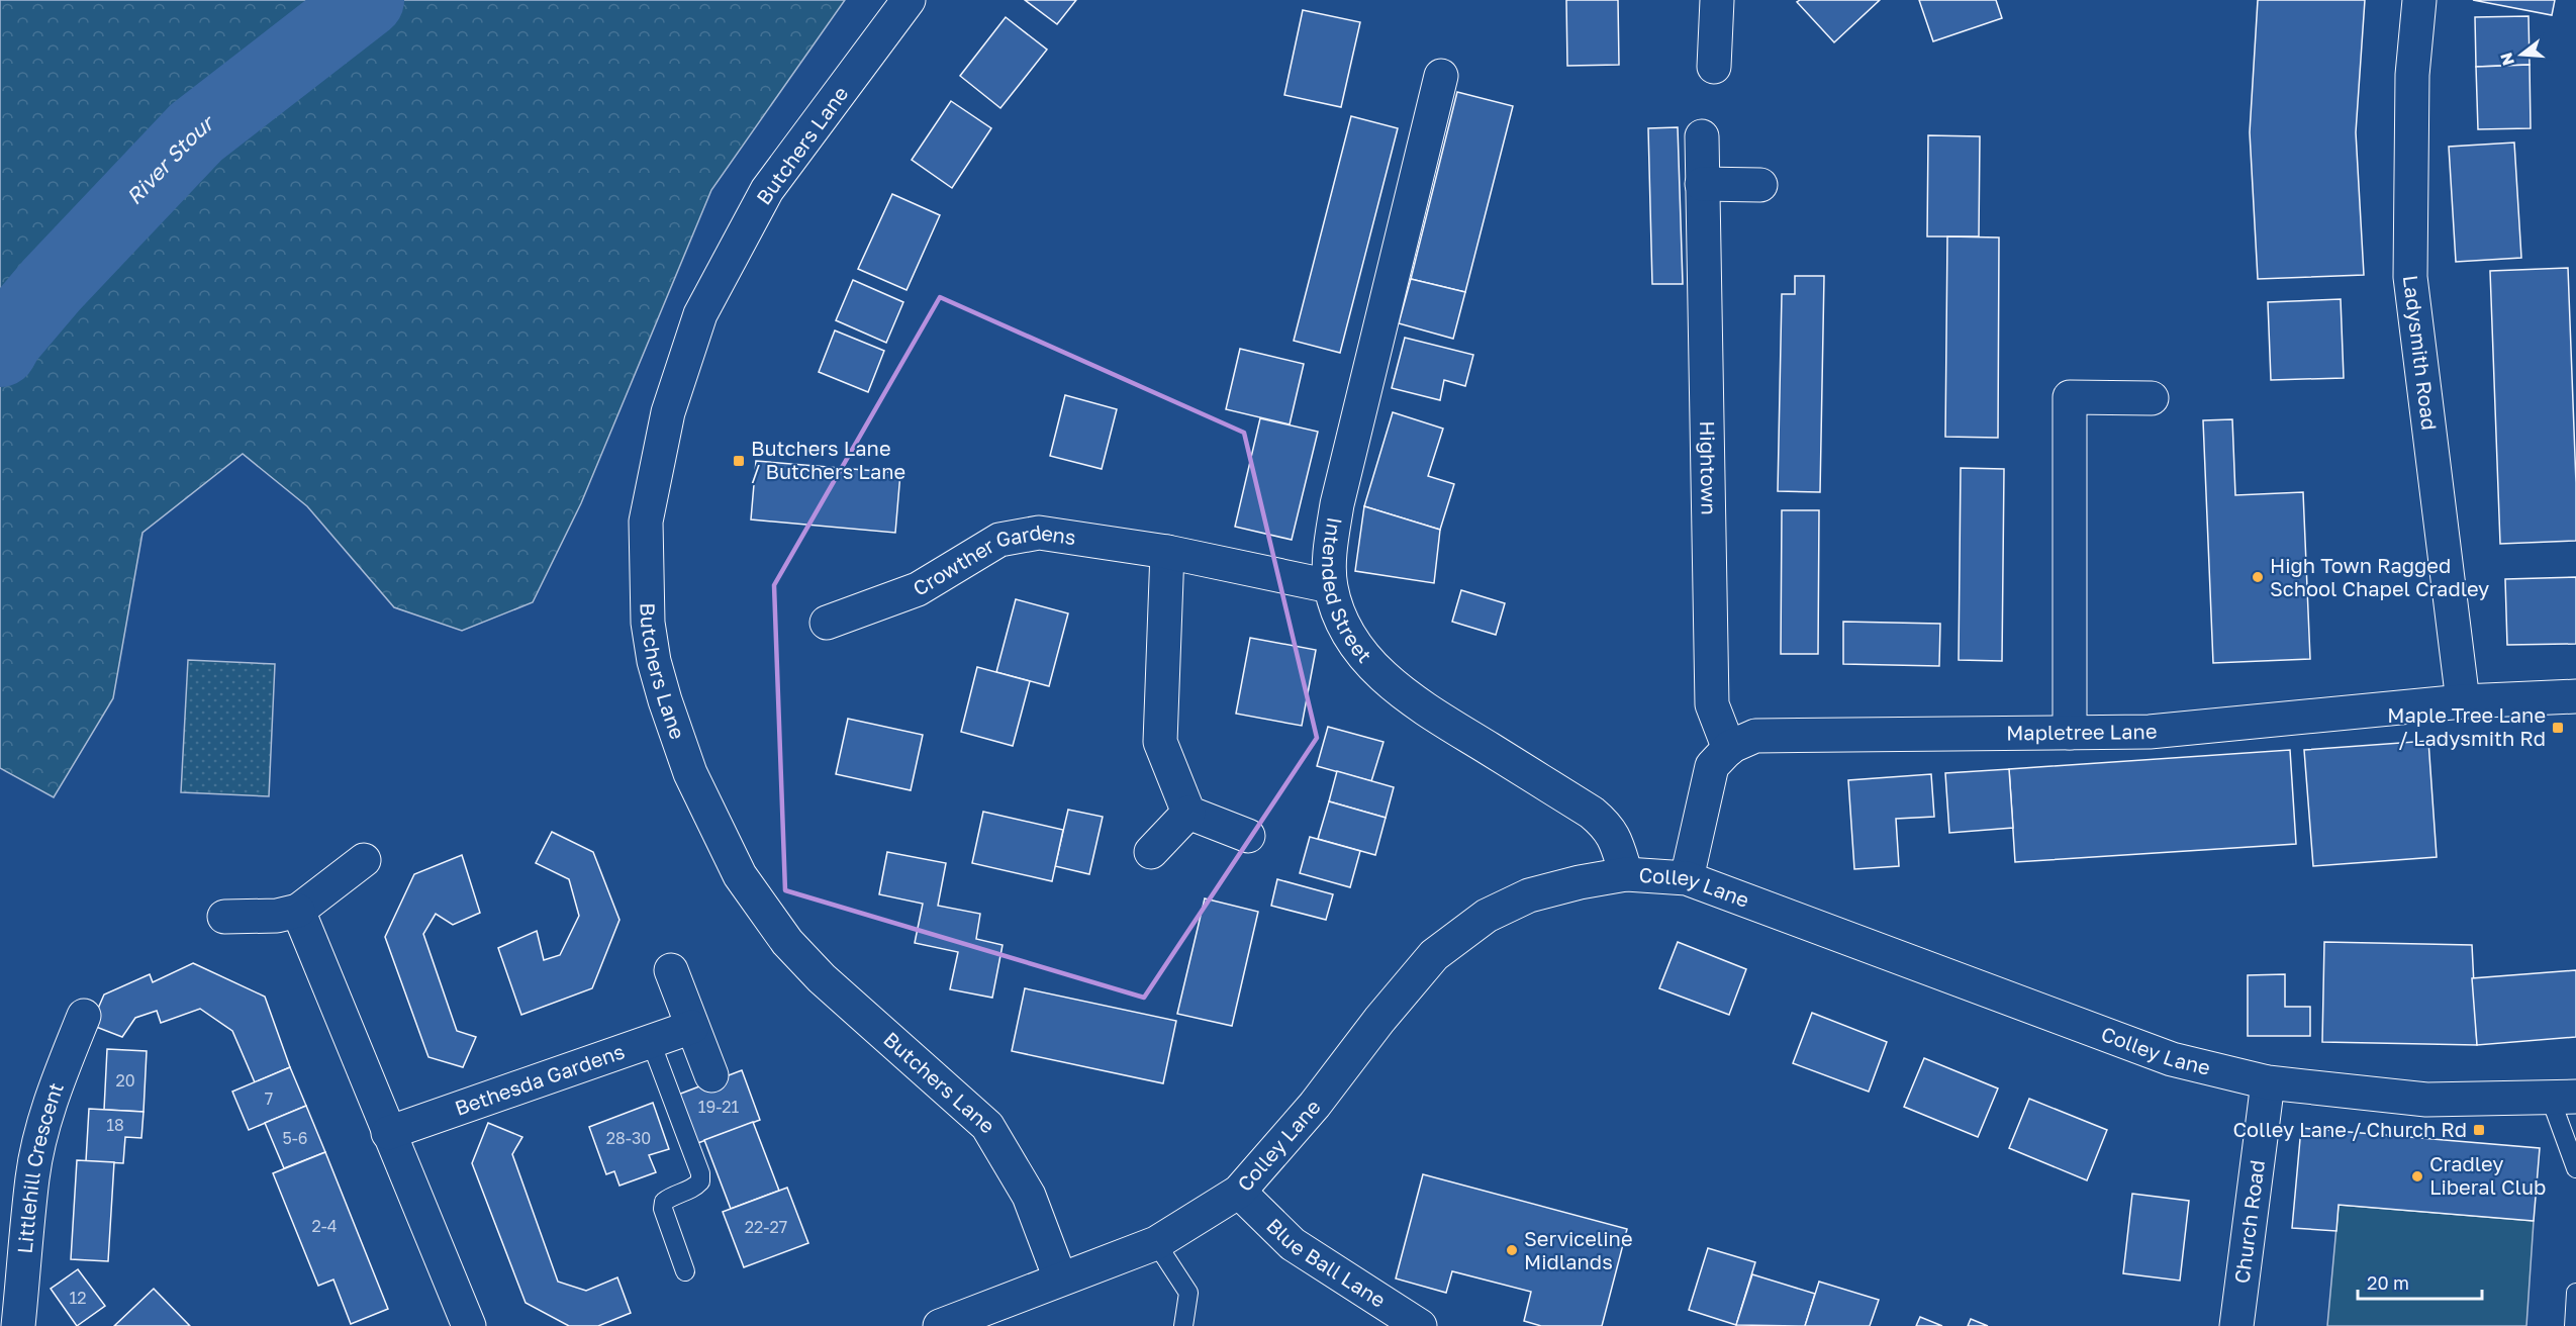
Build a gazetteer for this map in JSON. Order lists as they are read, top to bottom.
{
  "streets": {
    "street": [
      "Butchers Lane",
      "Ladysmith Road",
      "Hightown",
      "Crowther Gardens",
      "Intended Street",
      "Mapletree Lane",
      "Colley Lane",
      "Bethesda Gardens",
      "Littlehill Crescent",
      "Church Road",
      "Blue Ball Lane"
    ]
  },
  "crossings": [
    ["Butchers Lane", "Colley Lane"],
    ["Ladysmith Road", "Mapletree Lane"],
    ["Hightown", "Mapletree Lane"],
    ["Crowther Gardens", "Intended Street"],
    ["Intended Street", "Colley Lane"],
    ["Mapletree Lane", "Colley Lane"],
    ["Colley Lane", "Church Road"],
    ["Colley Lane", "Blue Ball Lane"]
  ],
  "water": ["River Stour"],
  "places": {
    "transit": ["Butchers Lane / Butchers Lane", "Maple Tree Lane / Ladysmith Rd", "Colley Lane / Church Rd"],
    "other": ["High Town Ragged School Chapel Cradley", "Cradley Liberal Club", "Serviceline Midlands"]
  },
  "house_numbers": [
    "20",
    "7",
    "19-21",
    "18",
    "5-6",
    "28-30",
    "2-4",
    "22-27",
    "12"
  ],
  "scale_bar": "20 m",
  "north": "left"
}
